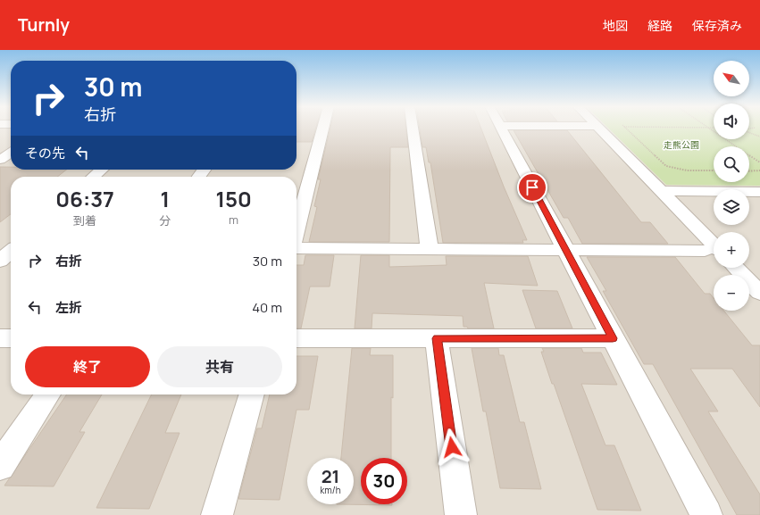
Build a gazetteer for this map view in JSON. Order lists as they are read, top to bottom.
{
  "parks": ["走熊公園"],
  "north": "top left",
  "page": {
    "header": "Turnly",
    "nav": ["地図", "経路", "保存済み"],
    "map_buttons": ["+", "−"],
    "turn": ["30 m", "右折"],
    "then": "その先",
    "eta": [
      "06:37",
      "到着",
      "1",
      "分",
      "150",
      "m"
    ],
    "list": [
      {
        "name": "右折",
        "value": "30 m"
      },
      {
        "name": "左折",
        "value": "40 m"
      }
    ],
    "buttons": ["終了", "共有"],
    "speed": "21 km/h",
    "limit": "30"
  }
}
